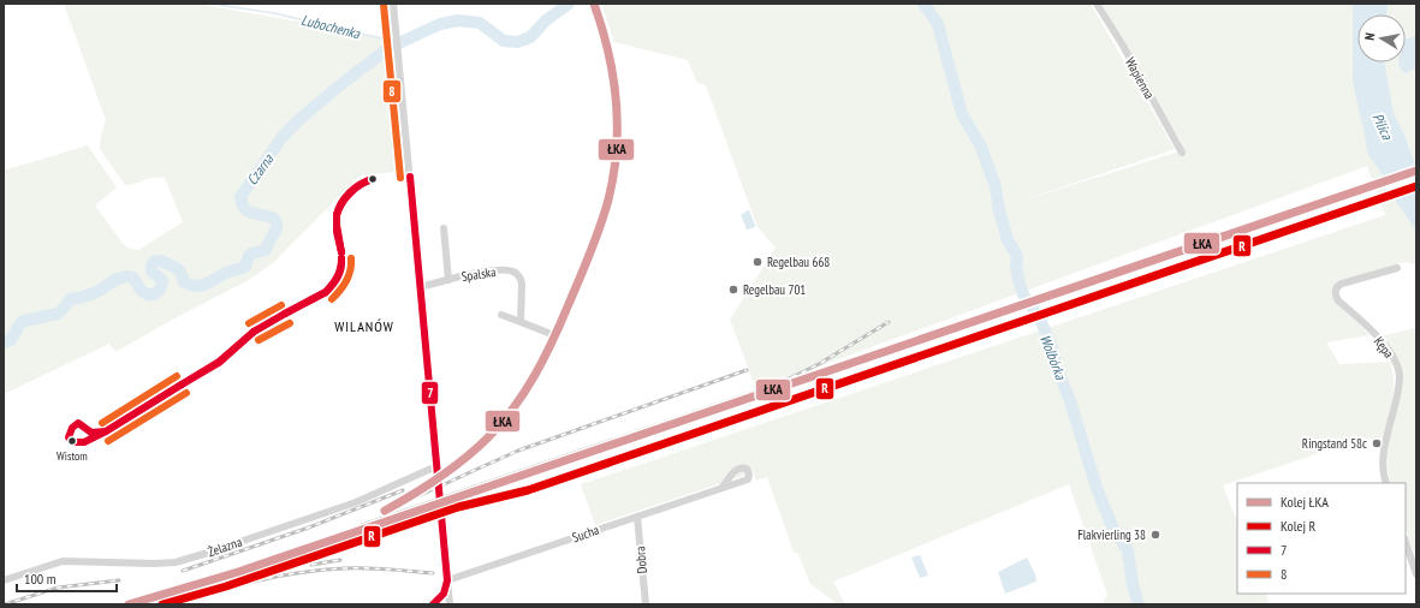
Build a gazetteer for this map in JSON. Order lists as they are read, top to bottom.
{
  "streets": {
    "street": [
      "Wapienna",
      "Spalska",
      "Kępa",
      "Sucha",
      "Żelazna",
      "Dobra"
    ]
  },
  "crossings": [
    ["Sucha", "Dobra"]
  ],
  "districts": ["WILANÓW"],
  "water": [
    "Lubochenka",
    "Pilica",
    "Czarna",
    "Wolbórka"
  ],
  "places": [
    "Regelbau 668",
    "Regelbau 701",
    "Wistom",
    "Ringstand 58c",
    "Flakvierling 38"
  ],
  "lines": [
    "rail line ŁKA",
    "transit line 8",
    "transit line 7",
    "rail line R"
  ],
  "legend": [
    "Kolej ŁKA",
    "Kolej R",
    "7",
    "8"
  ],
  "scale_bar": "100 m",
  "north": "left"
}
